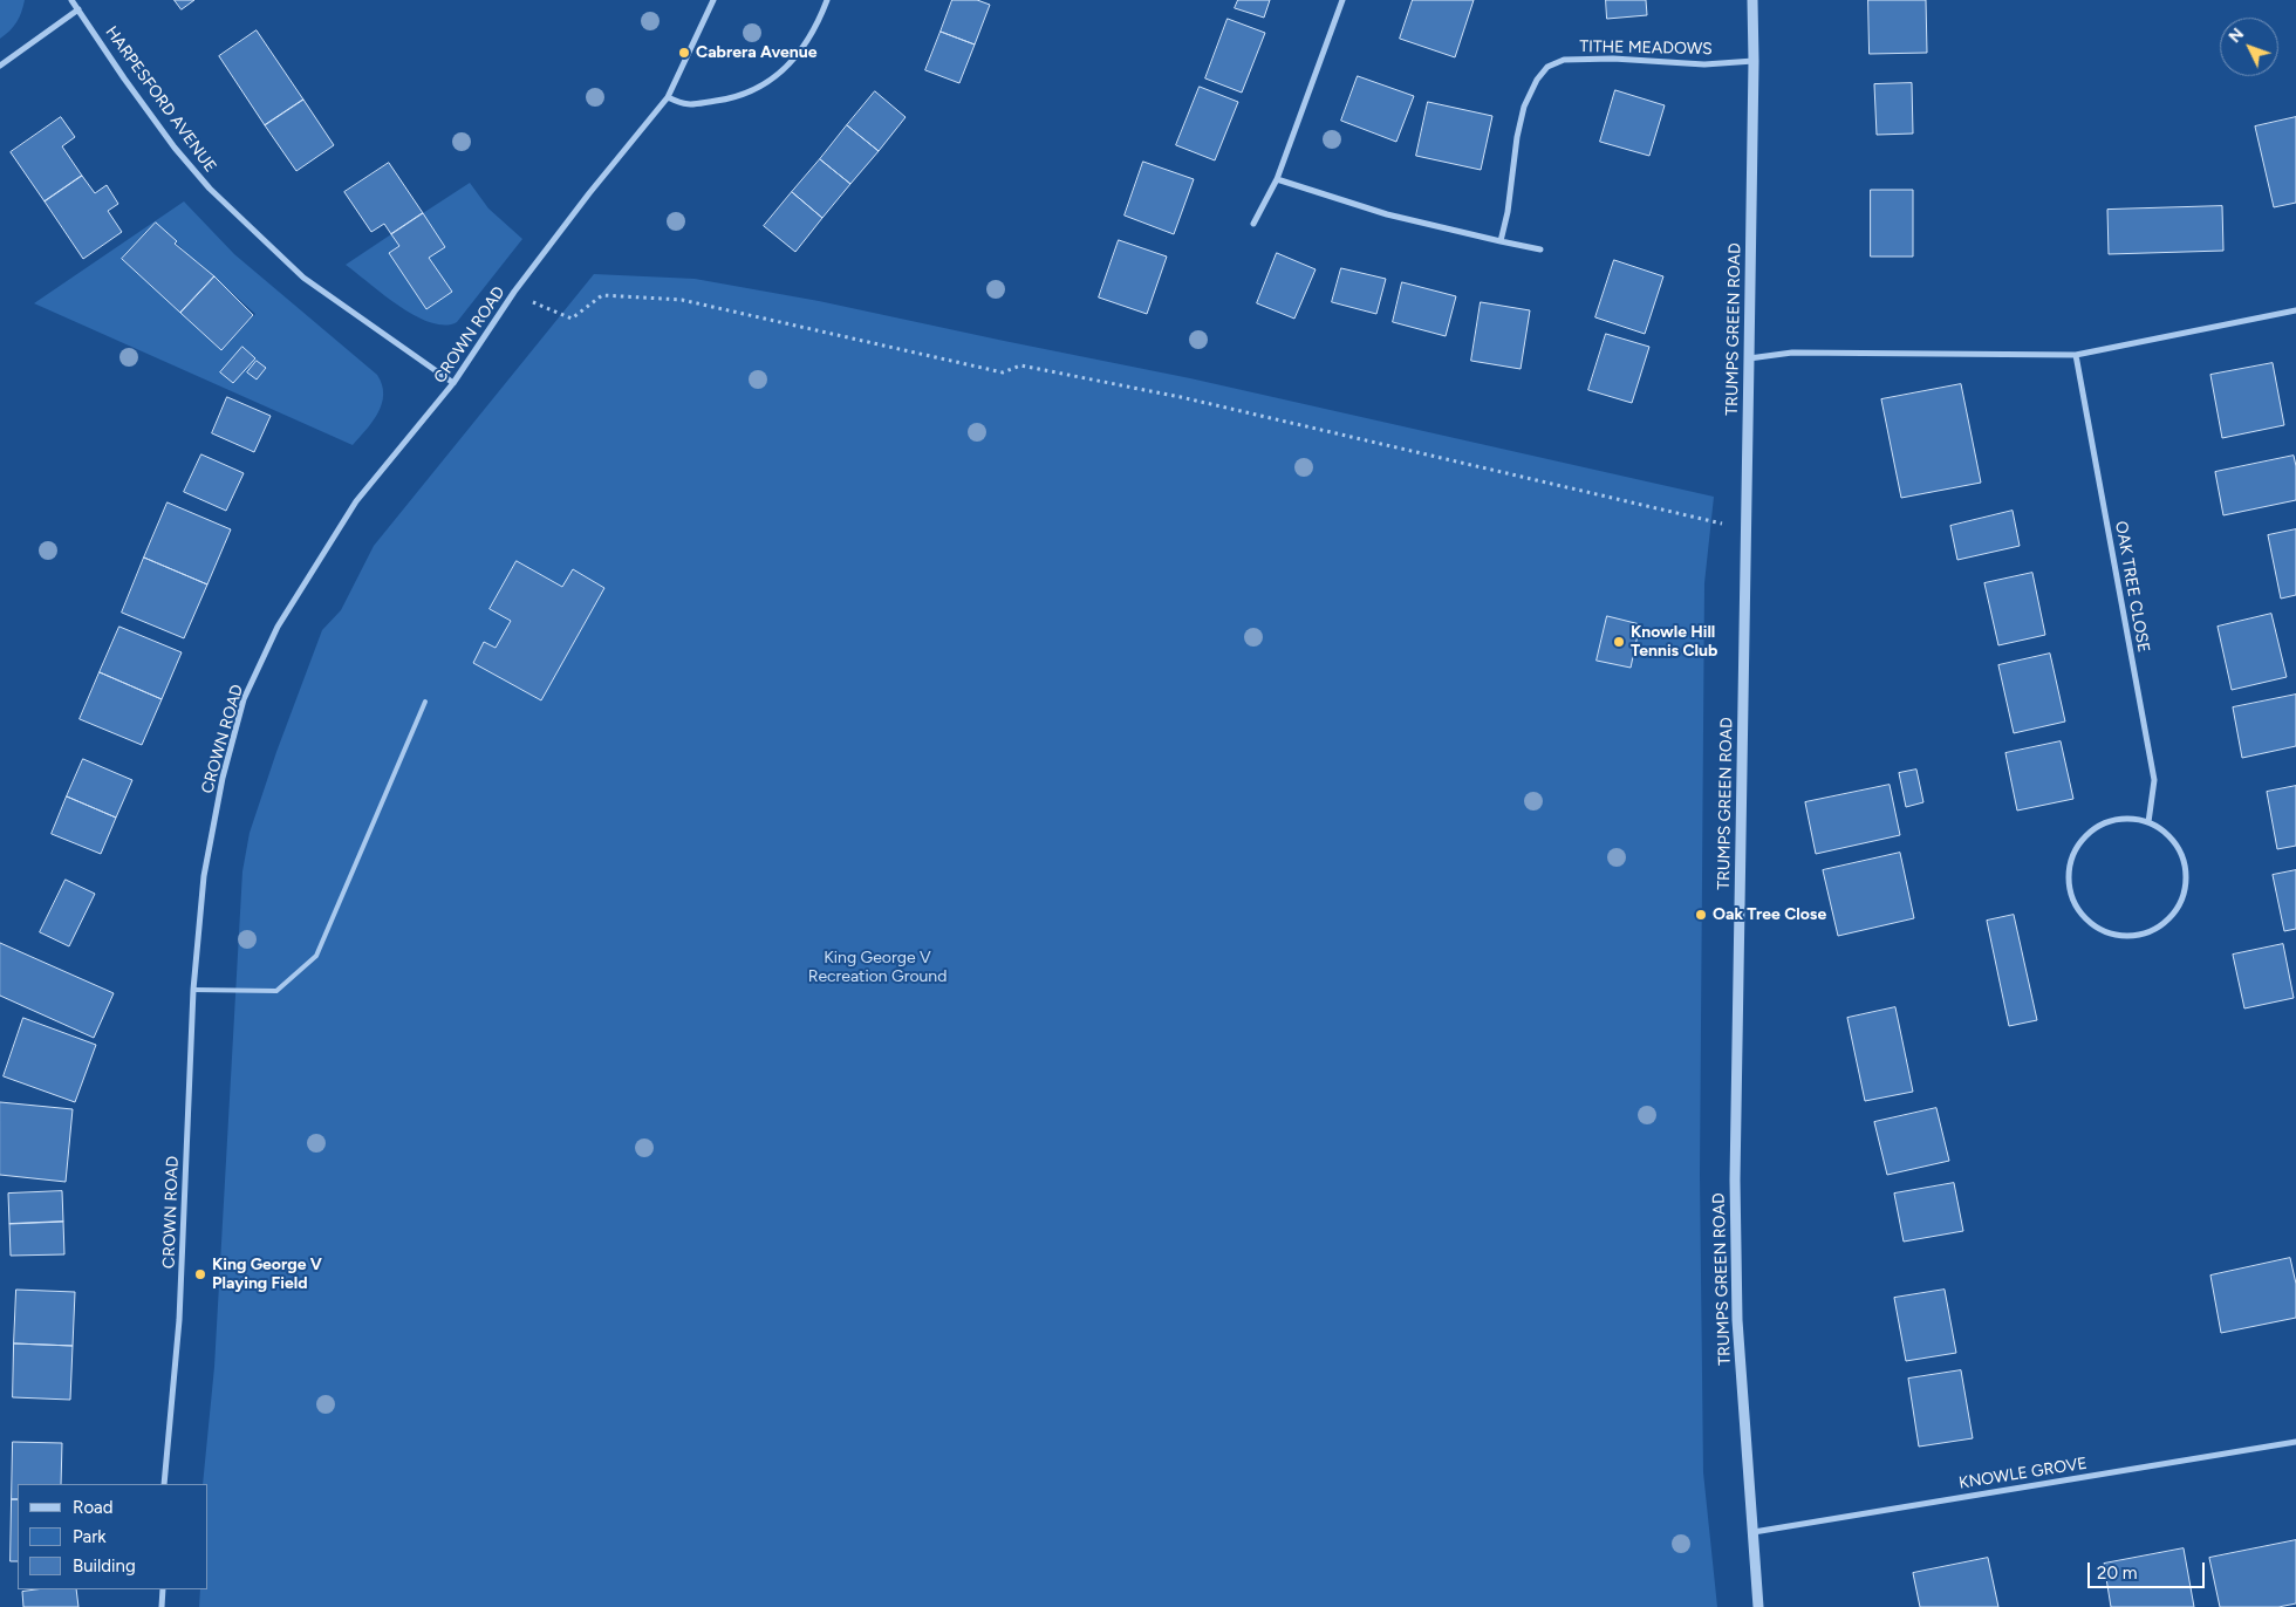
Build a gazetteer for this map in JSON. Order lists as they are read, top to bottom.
{
  "streets": {
    "street": [
      "TITHE MEADOWS",
      "HARPESFORD AVENUE",
      "TRUMPS GREEN ROAD",
      "CROWN ROAD",
      "OAK TREE CLOSE",
      "KNOWLE GROVE"
    ]
  },
  "crossings": [
    ["TITHE MEADOWS", "TRUMPS GREEN ROAD"],
    ["HARPESFORD AVENUE", "CROWN ROAD"],
    ["TRUMPS GREEN ROAD", "KNOWLE GROVE"]
  ],
  "parks": ["King George V Recreation Ground"],
  "places": [
    "Cabrera Avenue",
    "Knowle Hill Tennis Club",
    "Oak Tree Close",
    "King George V Playing Field"
  ],
  "legend": ["Road", "Park", "Building"],
  "scale_bar": "20 m",
  "north": "top left"
}
